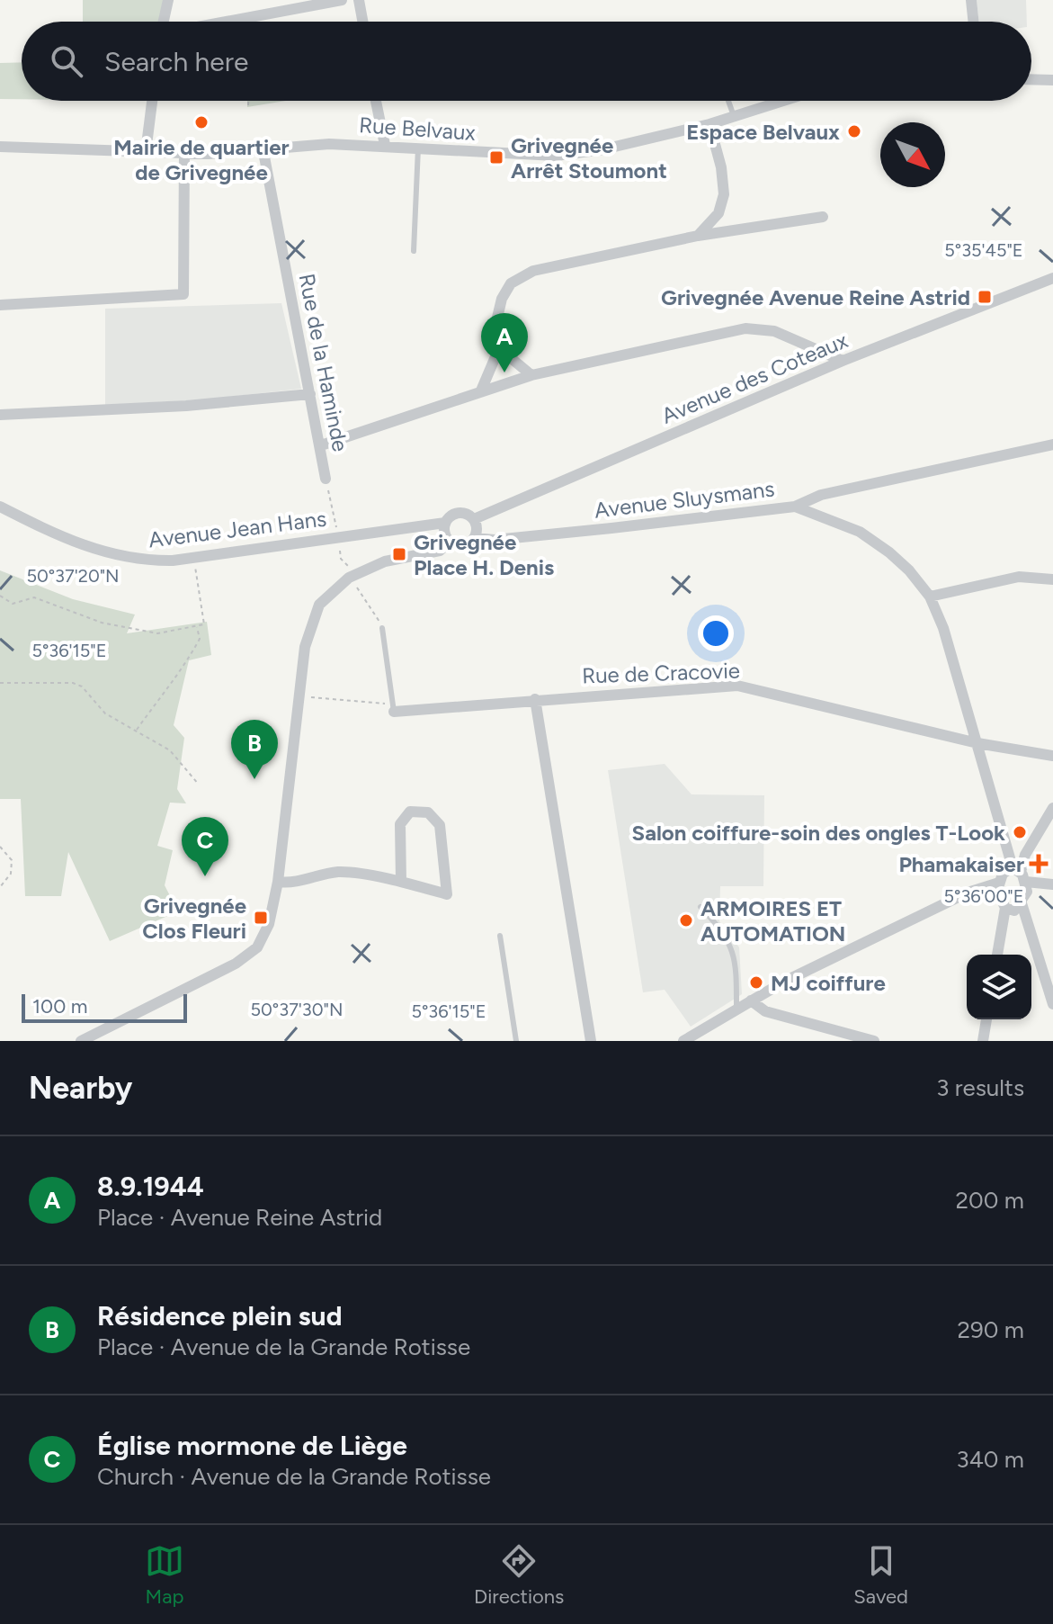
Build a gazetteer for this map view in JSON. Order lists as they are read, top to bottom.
{
  "streets": {
    "street": [
      "Rue Belvaux",
      "Rue de la Haminde",
      "Avenue des Coteaux",
      "Avenue Sluysmans",
      "Avenue Jean Hans",
      "Rue de Cracovie"
    ]
  },
  "crossings": [
    ["Rue Belvaux", "Rue de la Haminde"],
    ["Rue de la Haminde", "Avenue Jean Hans"],
    ["Avenue des Coteaux", "Avenue Sluysmans"],
    ["Avenue des Coteaux", "Avenue Jean Hans"],
    ["Avenue Sluysmans", "Avenue Jean Hans"],
    ["Avenue Sluysmans", "Rue de Cracovie"]
  ],
  "places": {
    "other": [
      "Mairie de quartier de Grivegnée",
      "Espace Belvaux",
      "Salon coiffure-soin des ongles T-Look",
      "ARMOIRES ET AUTOMATION",
      "MJ coiffure"
    ],
    "transit": [
      "Grivegnée Arrêt Stoumont",
      "Grivegnée Avenue Reine Astrid",
      "Grivegnée Place H. Denis",
      "Grivegnée Clos Fleuri"
    ],
    "health": ["Phamakaiser"]
  },
  "scale_bar": "100 m",
  "north": "bottom right",
  "page": {
    "search": "Search here",
    "pins": ["A", "B", "C"],
    "scale": "100 m",
    "heading": ["Nearby", "3 results"],
    "list": [
      {
        "mark": "A",
        "name": "8.9.1944",
        "note": "Place · Avenue Reine Astrid",
        "value": "200 m"
      },
      {
        "mark": "B",
        "name": "Résidence plein sud",
        "note": "Place · Avenue de la Grande Rotisse",
        "value": "290 m"
      },
      {
        "mark": "C",
        "name": "Église mormone de Liège",
        "note": "Church · Avenue de la Grande Rotisse",
        "value": "340 m"
      }
    ],
    "nav": ["Map", "Directions", "Saved"]
  },
  "coordinates": [
    "5°35'45\"E",
    "50°37'20\"N",
    "5°36'15\"E",
    "5°36'00\"E",
    "50°37'30\"N"
  ]
}
